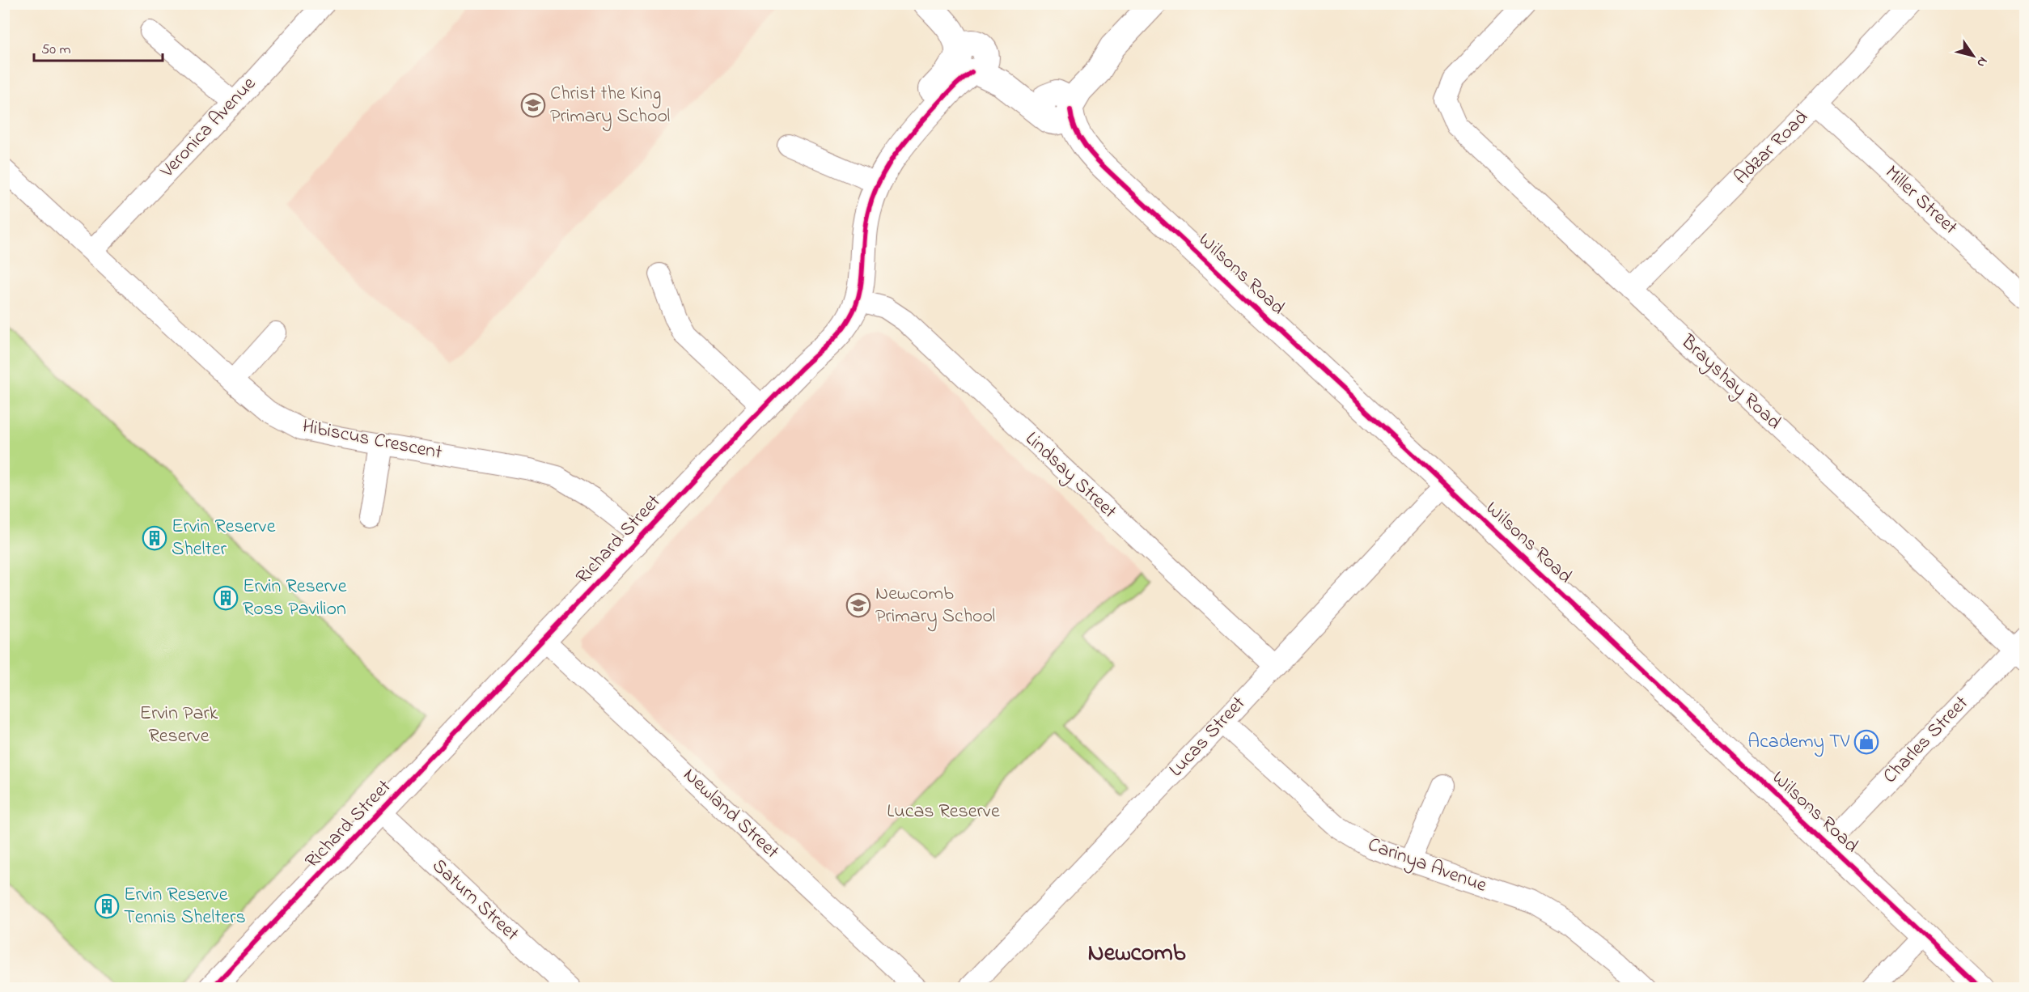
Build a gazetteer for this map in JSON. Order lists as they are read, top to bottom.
{
  "streets": {
    "street": [
      "Veronica Avenue",
      "Adzar Road",
      "Miller Street",
      "Wilsons Road",
      "Brayshay Road",
      "Hibiscus Crescent",
      "Lindsay Street",
      "Richard Street",
      "Lucas Street",
      "Charles Street",
      "Newland Street",
      "Carinya Avenue",
      "Saturn Street"
    ]
  },
  "crossings": [
    ["Veronica Avenue", "Hibiscus Crescent"],
    ["Adzar Road", "Miller Street"],
    ["Adzar Road", "Brayshay Road"],
    ["Wilsons Road", "Richard Street"],
    ["Wilsons Road", "Lucas Street"],
    ["Wilsons Road", "Charles Street"],
    ["Brayshay Road", "Charles Street"],
    ["Hibiscus Crescent", "Richard Street"],
    ["Lindsay Street", "Richard Street"],
    ["Lindsay Street", "Lucas Street"],
    ["Richard Street", "Newland Street"],
    ["Richard Street", "Saturn Street"],
    ["Lucas Street", "Carinya Avenue"]
  ],
  "districts": ["Newcomb"],
  "parks": ["Ervin Park Reserve", "Lucas Reserve"],
  "places": {
    "school or university": ["Christ the King Primary School", "Newcomb Primary School"],
    "building": ["Ervin Reserve Shelter", "Ervin Reserve Ross Pavilion", "Ervin Reserve Tennis Shelters"],
    "shop": ["Academy TV"]
  },
  "scale_bar": "50 m",
  "north": "bottom right"
}
